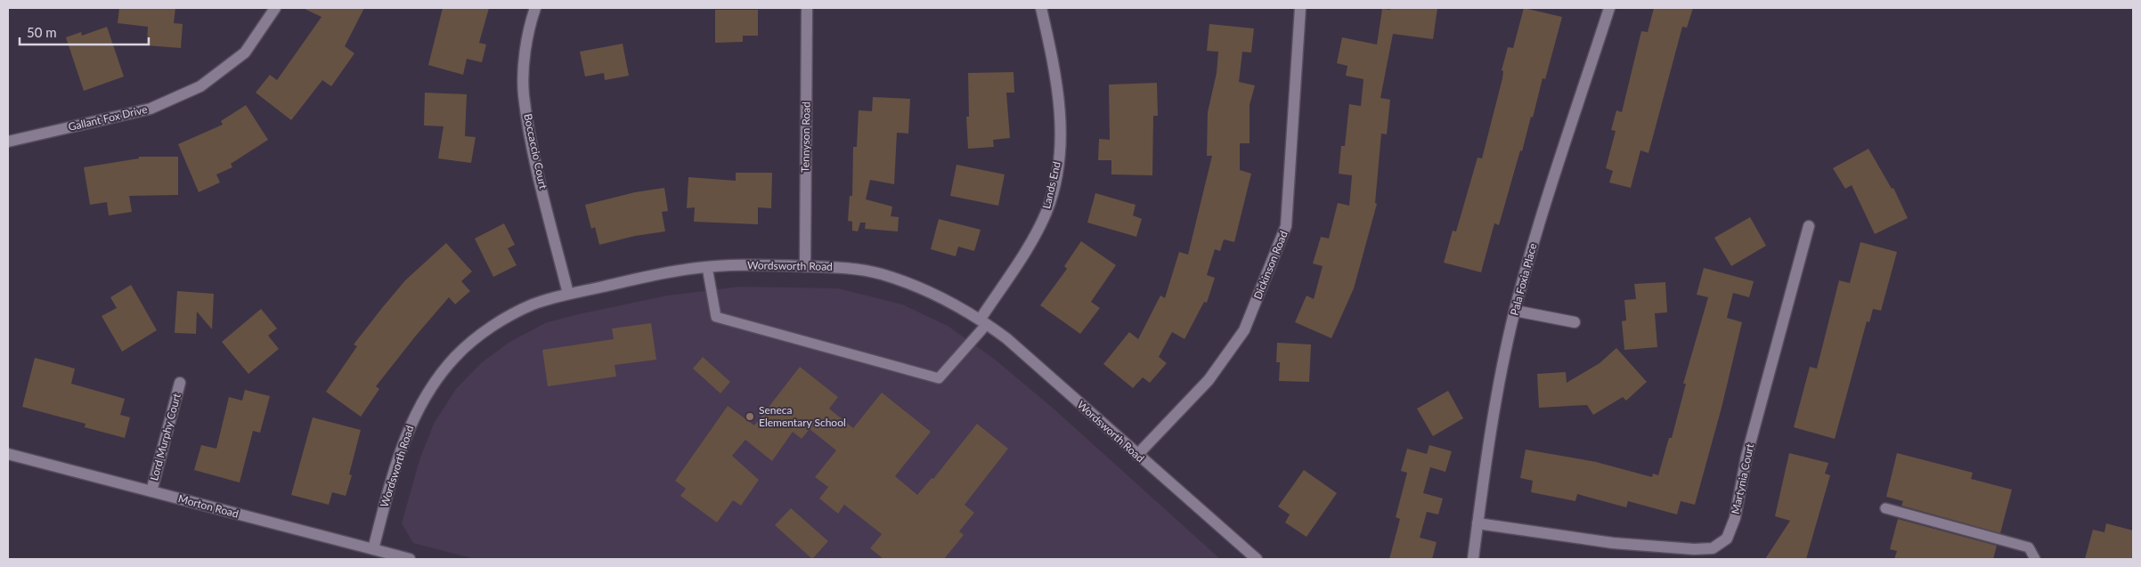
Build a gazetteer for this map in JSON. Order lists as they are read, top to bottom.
{
  "streets": {
    "street": [
      "Gallant Fox Drive",
      "Tennyson Road",
      "Boccaccio Court",
      "Lands End",
      "Dickinson Road",
      "Wordsworth Road",
      "Pala Foxia Place",
      "Lord Murphy Court",
      "Martynia Court",
      "Morton Road"
    ]
  },
  "crossings": [
    ["Tennyson Road", "Wordsworth Road"],
    ["Boccaccio Court", "Wordsworth Road"],
    ["Lands End", "Wordsworth Road"],
    ["Dickinson Road", "Wordsworth Road"],
    ["Wordsworth Road", "Morton Road"],
    ["Pala Foxia Place", "Martynia Court"],
    ["Lord Murphy Court", "Morton Road"]
  ],
  "places": ["Seneca Elementary School"],
  "scale_bar": "50 m"
}
